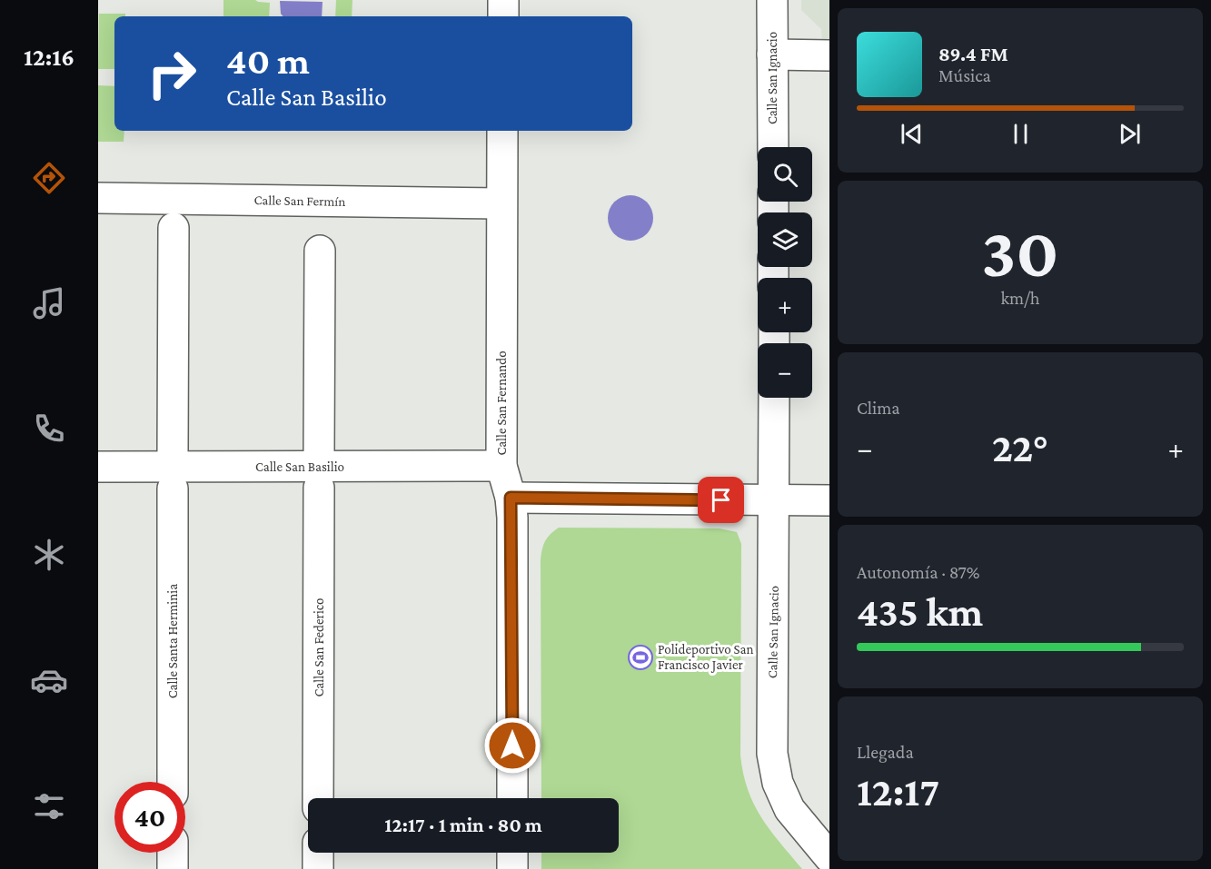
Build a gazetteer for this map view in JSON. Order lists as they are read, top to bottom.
{
  "streets": {
    "street": [
      "Calle San Ignacio",
      "Calle San Fermín",
      "Calle San Fernando",
      "Calle San Basilio",
      "Calle Santa Herminia",
      "Calle San Federico"
    ]
  },
  "crossings": [
    ["Calle San Fermín", "Calle San Fernando"],
    ["Calle San Fernando", "Calle San Basilio"]
  ],
  "places": {
    "sports": ["Polideportivo San Francisco Javier"]
  },
  "page": {
    "tabs": "12:16",
    "turn": ["40 m", "Calle San Basilio"],
    "song": ["89.4 FM", "Música"],
    "map_buttons": ["+", "−"],
    "tile": [
      ["30", "km/h"],
      "Clima",
      ["Autonomía · 87%", "435 km"],
      ["Llegada", "12:17"]
    ],
    "heat": ["−", "22°", "+"],
    "limit": "40",
    "trip": "12:17 · 1 min · 80 m"
  }
}
